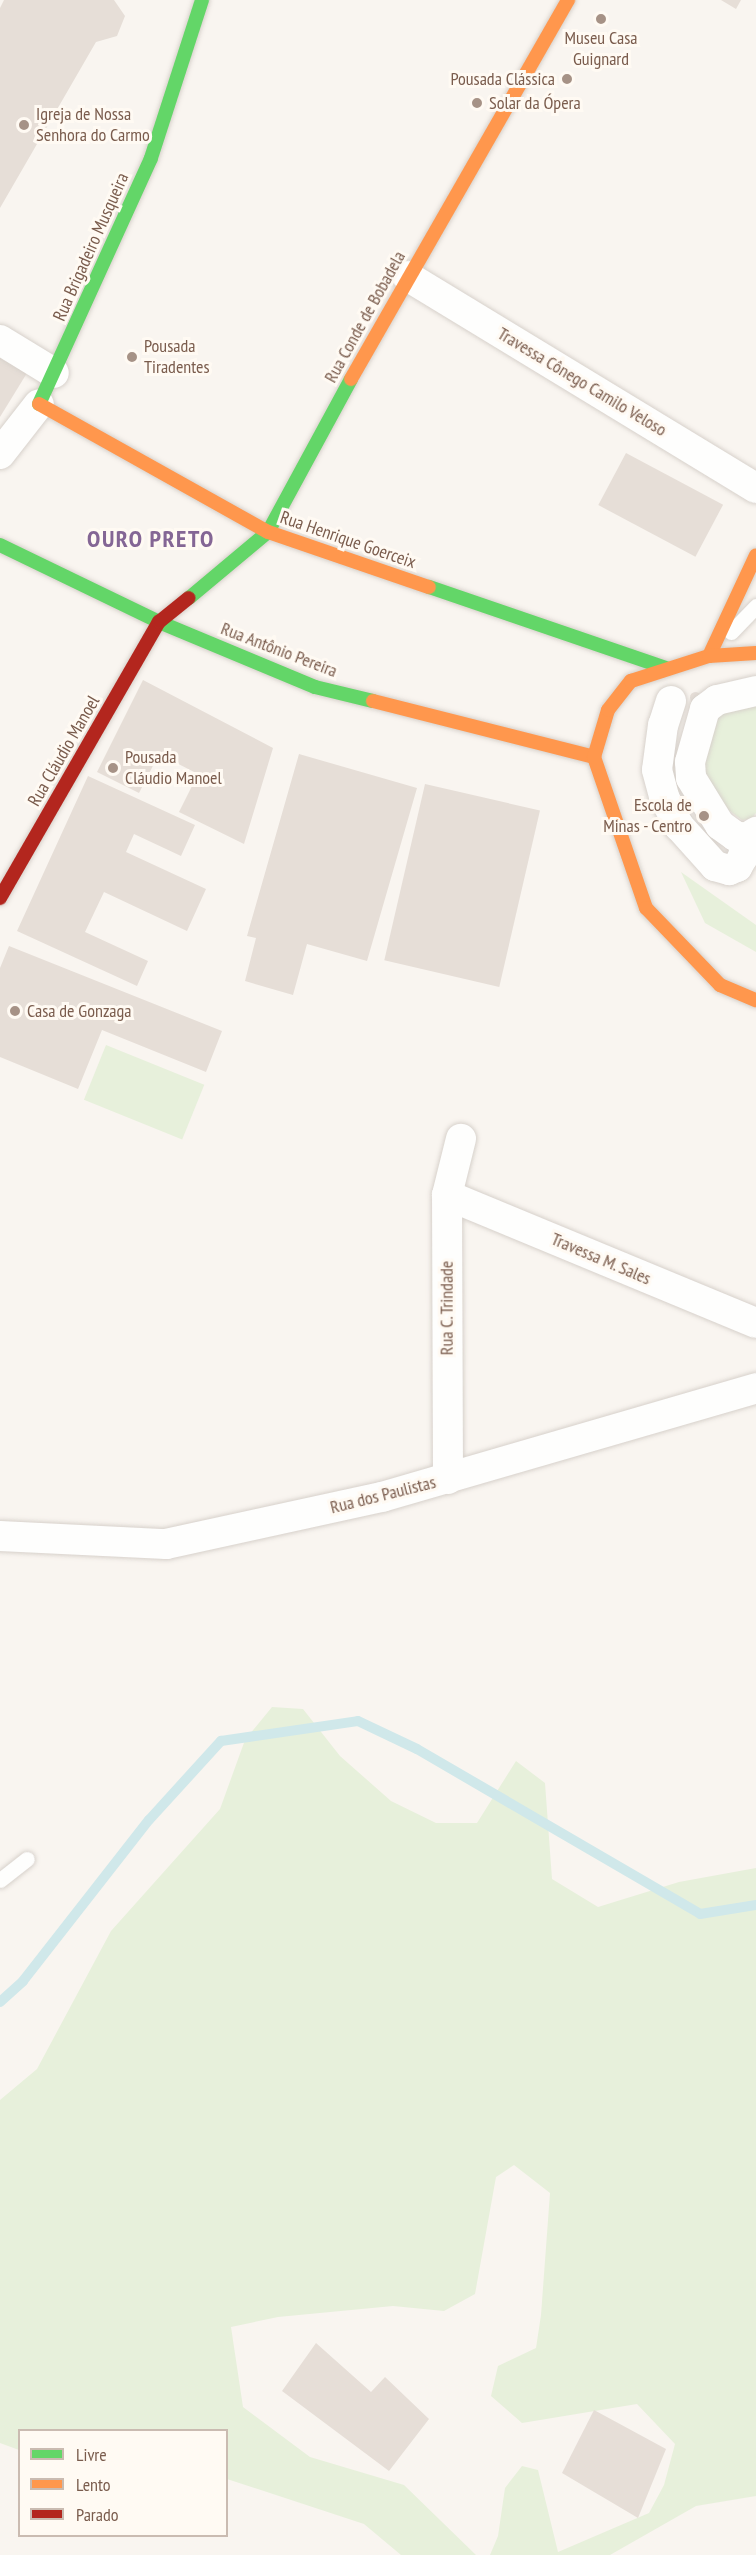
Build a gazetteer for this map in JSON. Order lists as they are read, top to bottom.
{
  "streets": {
    "street": [
      "Rua Brigadeiro Musqueira",
      "Rua Conde de Bobadela",
      "Travessa Cônego Camilo Veloso",
      "Rua Henrique Goerceix",
      "Rua Antônio Pereira",
      "Rua Cláudio Manoel",
      "Travessa M. Sales",
      "Rua C. Trindade",
      "Rua dos Paulistas"
    ]
  },
  "crossings": [
    ["Rua Brigadeiro Musqueira", "Rua Henrique Goerceix"],
    ["Rua Conde de Bobadela", "Travessa Cônego Camilo Veloso"],
    ["Rua Conde de Bobadela", "Rua Henrique Goerceix"],
    ["Rua Conde de Bobadela", "Rua Antônio Pereira"],
    ["Rua Conde de Bobadela", "Rua Cláudio Manoel"],
    ["Rua Antônio Pereira", "Rua Cláudio Manoel"],
    ["Travessa M. Sales", "Rua C. Trindade"],
    ["Rua C. Trindade", "Rua dos Paulistas"]
  ],
  "districts": ["OURO PRETO"],
  "places": [
    "Museu Casa Guignard",
    "Pousada Clássica",
    "Solar da Ópera",
    "Igreja de Nossa Senhora do Carmo",
    "Pousada Tiradentes",
    "Pousada Cláudio Manoel",
    "Escola de Minas - Centro",
    "Casa de Gonzaga"
  ],
  "legend": ["Livre", "Lento", "Parado"]
}
